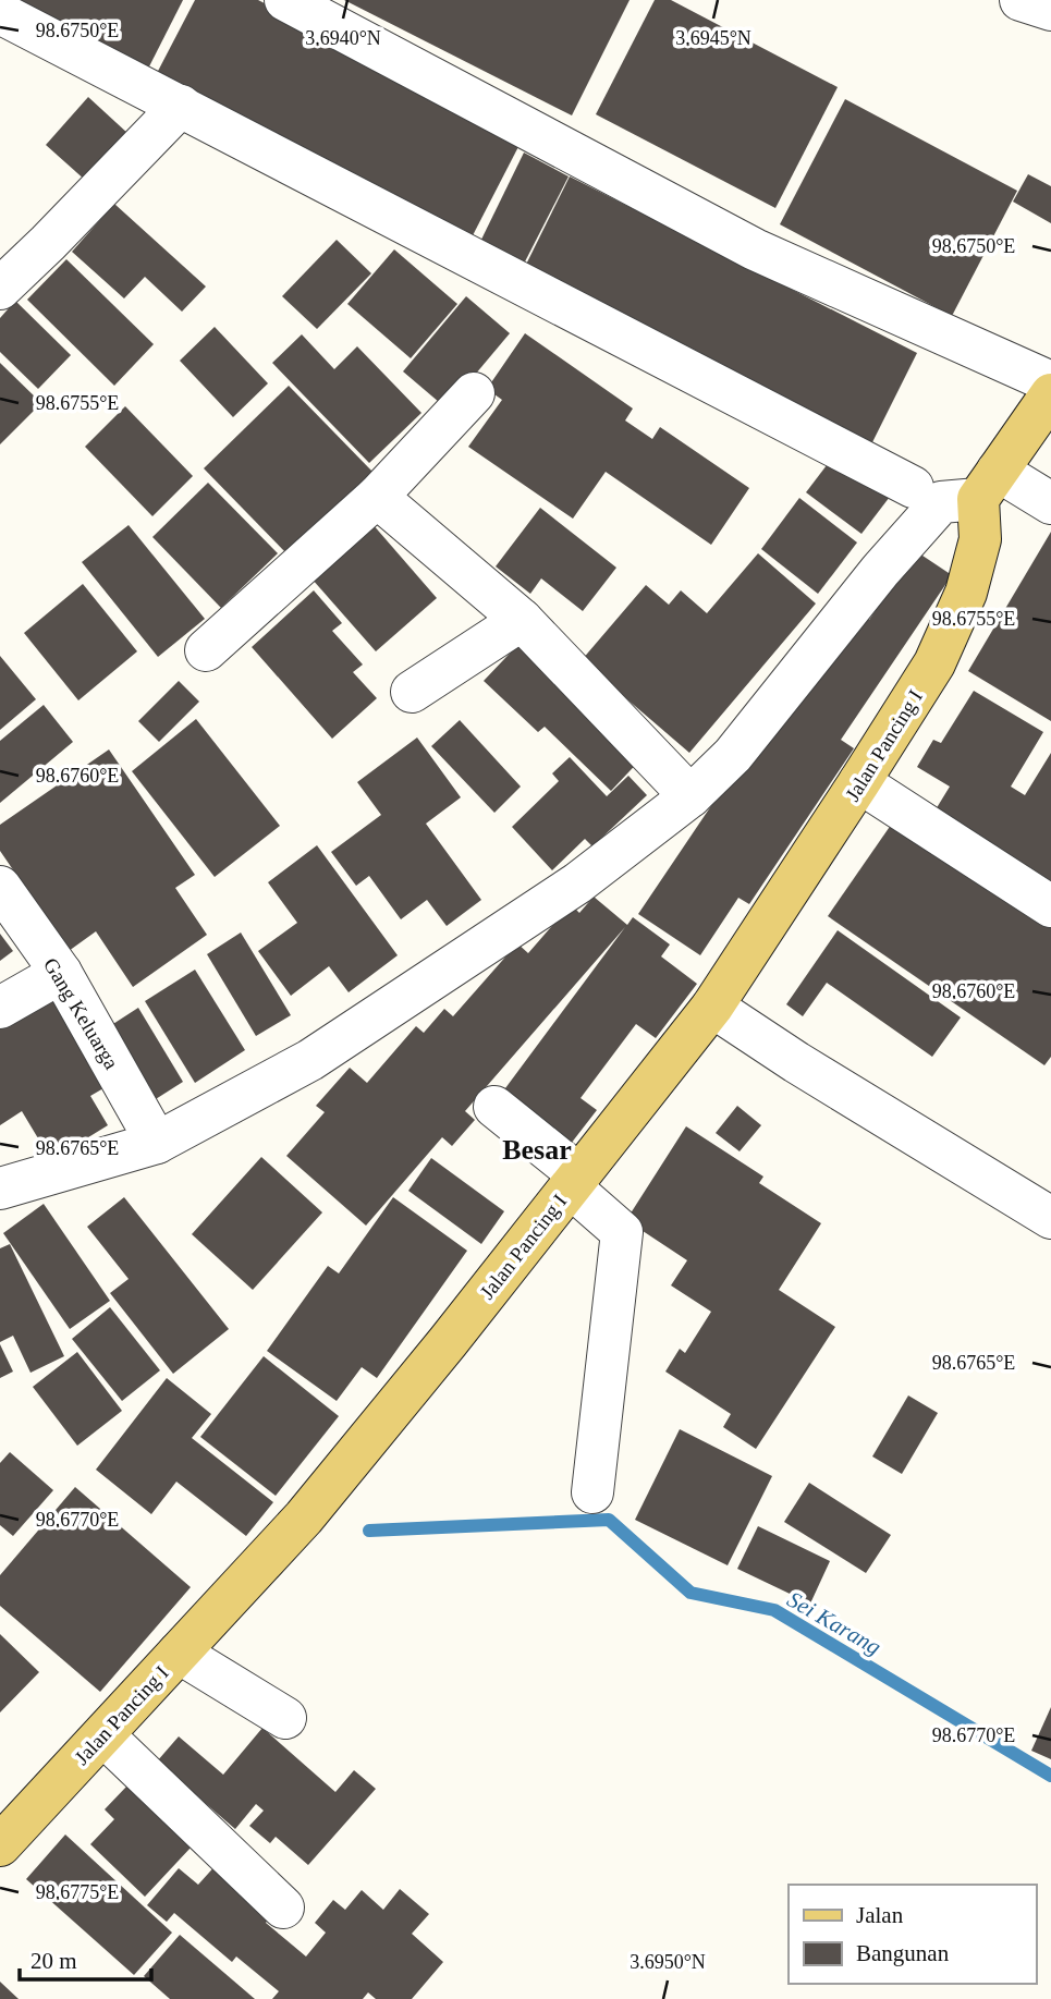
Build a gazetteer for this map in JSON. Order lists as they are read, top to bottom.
{
  "streets": {
    "main road": ["Jalan Pancing I"],
    "street": ["Gang Keluarga"]
  },
  "districts": ["Besar"],
  "water": ["Sei Karang"],
  "legend": ["Jalan", "Bangunan"],
  "scale_bar": "20 m",
  "coordinates": [
    "98.6750°E",
    "3.6940°N",
    "3.6945°N",
    "98.6755°E",
    "98.6760°E",
    "98.6765°E",
    "98.6770°E",
    "98.6775°E",
    "3.6950°N"
  ]
}
